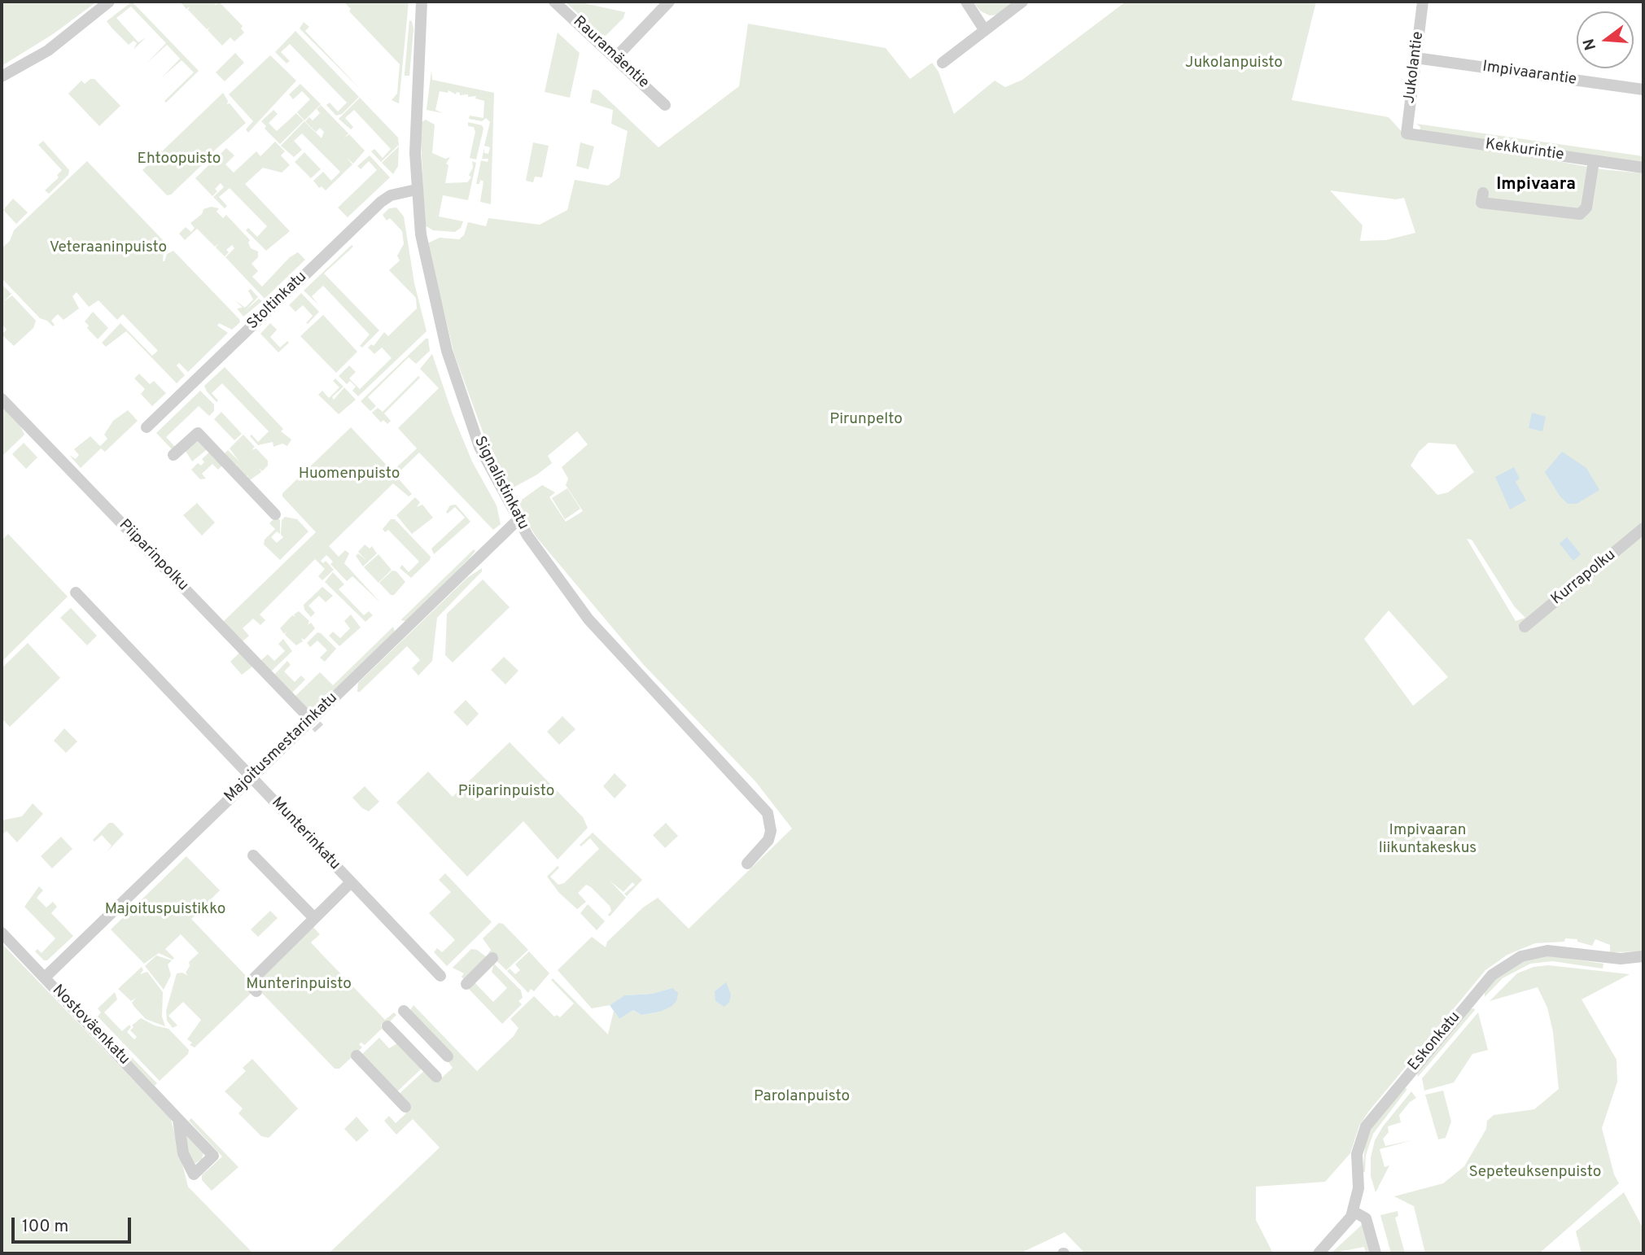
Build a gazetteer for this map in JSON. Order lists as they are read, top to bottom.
{
  "streets": {
    "street": [
      "Rauramäentie",
      "Jukolantie",
      "Impivaarantie",
      "Kekkurintie",
      "Stoltinkatu",
      "Signalistinkatu",
      "Piiparinpolku",
      "Kurrapolku",
      "Majoitusmestarinkatu",
      "Munterinkatu",
      "Nostoväenkatu",
      "Eskonkatu"
    ]
  },
  "crossings": [
    ["Jukolantie", "Impivaarantie"],
    ["Jukolantie", "Kekkurintie"],
    ["Stoltinkatu", "Signalistinkatu"],
    ["Signalistinkatu", "Majoitusmestarinkatu"],
    ["Majoitusmestarinkatu", "Munterinkatu"],
    ["Majoitusmestarinkatu", "Nostoväenkatu"]
  ],
  "districts": ["Impivaara"],
  "parks": [
    "Jukolanpuisto",
    "Ehtoopuisto",
    "Veteraaninpuisto",
    "Pirunpelto",
    "Huomenpuisto",
    "Piiparinpuisto",
    "Impivaaran liikuntakeskus",
    "Majoituspuistikko",
    "Munterinpuisto",
    "Parolanpuisto",
    "Sepeteuksenpuisto"
  ],
  "scale_bar": "100 m",
  "north": "left"
}
